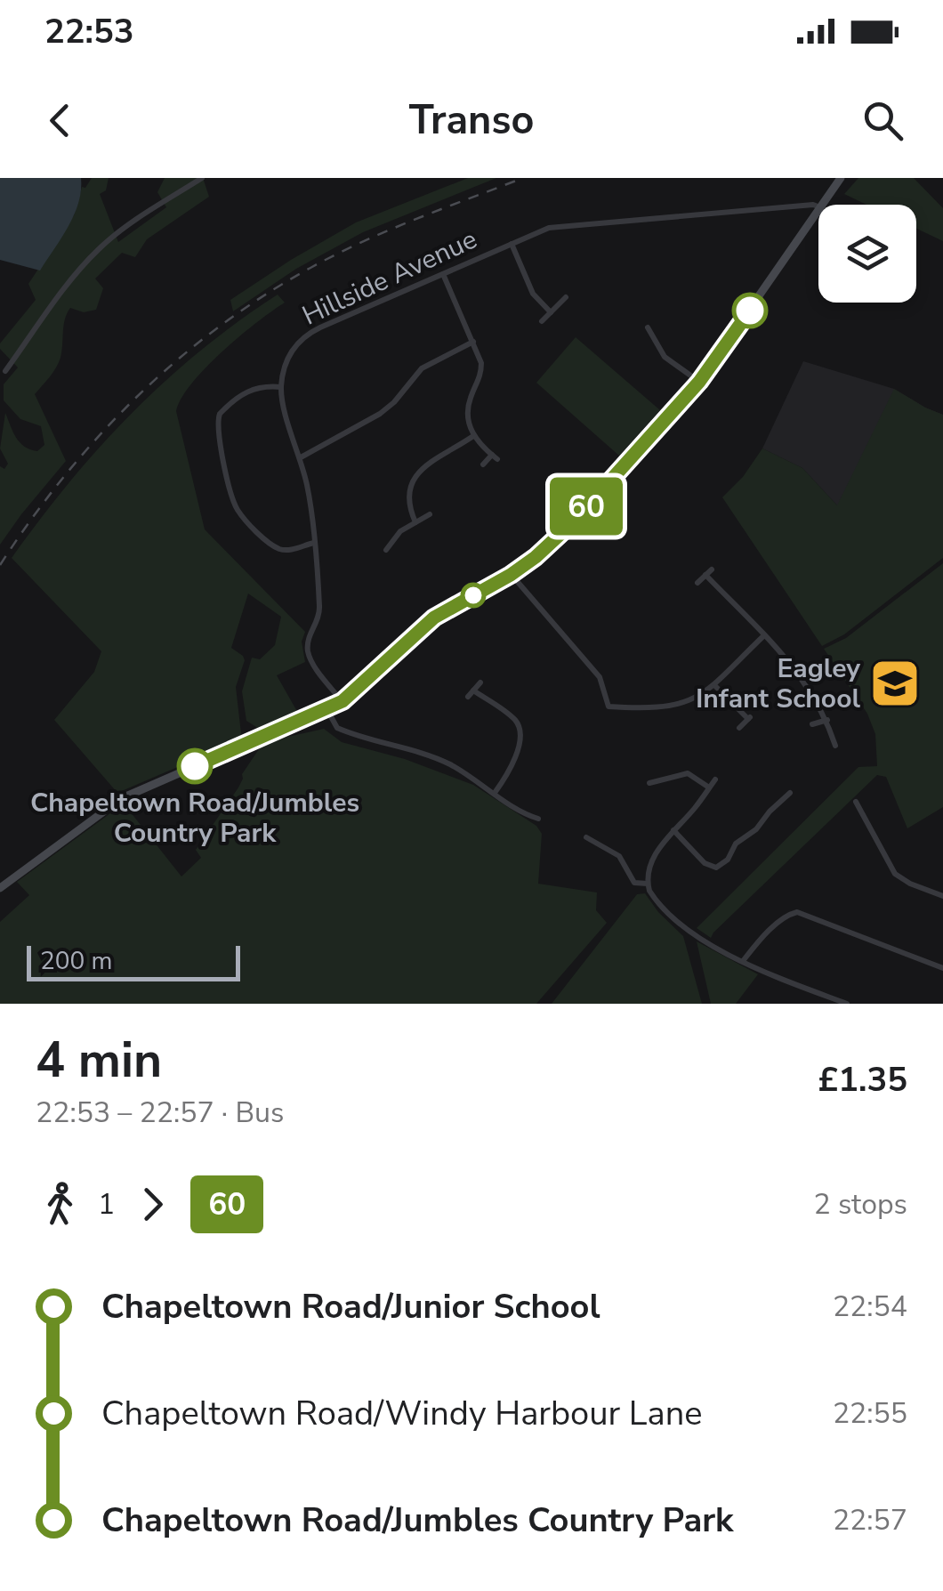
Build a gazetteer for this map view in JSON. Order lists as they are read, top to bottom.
{
  "streets": {
    "street": ["Hillside Avenue"]
  },
  "places": {
    "school or university": ["Eagley Infant School"],
    "other": ["Chapeltown Road/Jumbles Country Park"]
  },
  "lines": ["bus line 60"],
  "scale_bar": "200 m",
  "page": {
    "status": "22:53",
    "header": "Transo",
    "on_map": "60",
    "scale": "200 m",
    "heading": ["4 min", "22:53 – 22:57 · Bus", "£1.35"],
    "legs": ["1", "60", "2 stops"],
    "list": [
      {
        "name": "Chapeltown Road/Junior School",
        "value": "22:54"
      },
      {
        "name": "Chapeltown Road/Windy Harbour Lane",
        "value": "22:55"
      },
      {
        "name": "Chapeltown Road/Jumbles Country Park",
        "value": "22:57"
      }
    ]
  }
}
